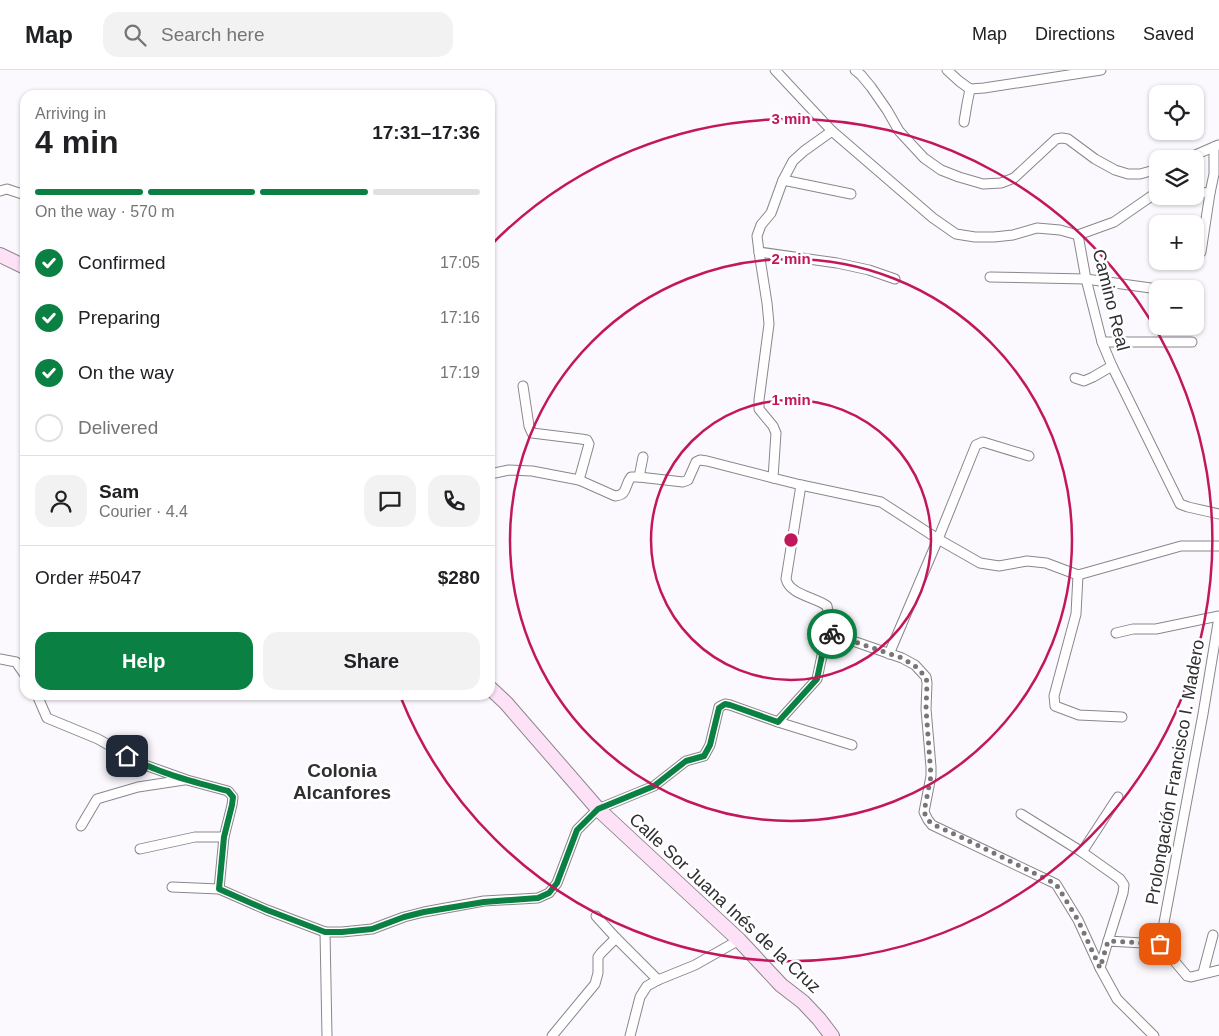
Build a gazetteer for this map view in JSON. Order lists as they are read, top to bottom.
{
  "streets": {
    "street": ["Camino Real", "Prolongación Francisco I. Madero", "Calle Sor Juana Inés de la Cruz"]
  },
  "districts": ["Colonia Alcanfores"],
  "page": {
    "header": "Map",
    "search": "Search here",
    "nav": ["Map", "Directions", "Saved"],
    "map_buttons": ["+", "−"],
    "heading": ["4 min", "Arriving in", "17:31–17:36"],
    "panel": [
      "Sam",
      "Courier · 4.4",
      "Order #5047",
      "$280"
    ],
    "bar": "On the way · 570 m",
    "list": [
      ["Confirmed", "17:05"],
      ["Preparing", "17:16"],
      ["On the way", "17:19"],
      "Delivered"
    ],
    "buttons": ["Help", "Share"]
  },
  "rings": ["3 min", "2 min", "1 min"]
}
